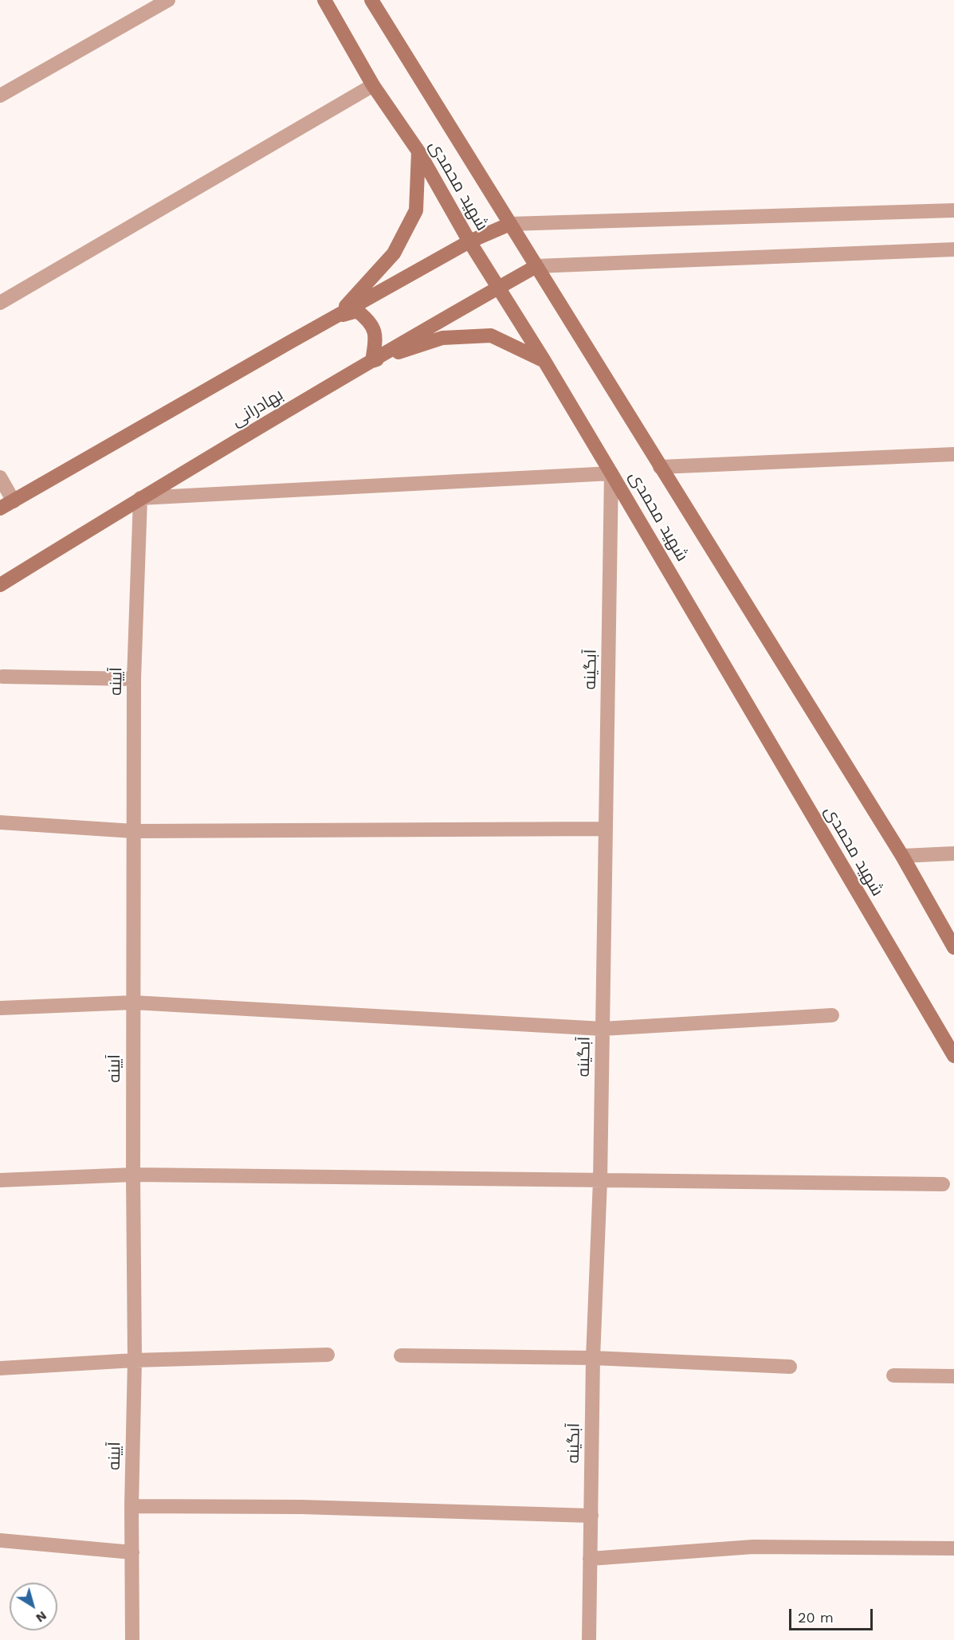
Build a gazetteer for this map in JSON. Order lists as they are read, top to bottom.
{
  "streets": {
    "street": [
      "شهید محمدی",
      "بهادرانی",
      "آبگینه",
      "آیینه"
    ]
  },
  "crossings": [
    ["شهید محمدی", "بهادرانی"],
    ["شهید محمدی", "آبگینه"],
    ["بهادرانی", "آیینه"]
  ],
  "scale_bar": "20 m",
  "north": "bottom right"
}
